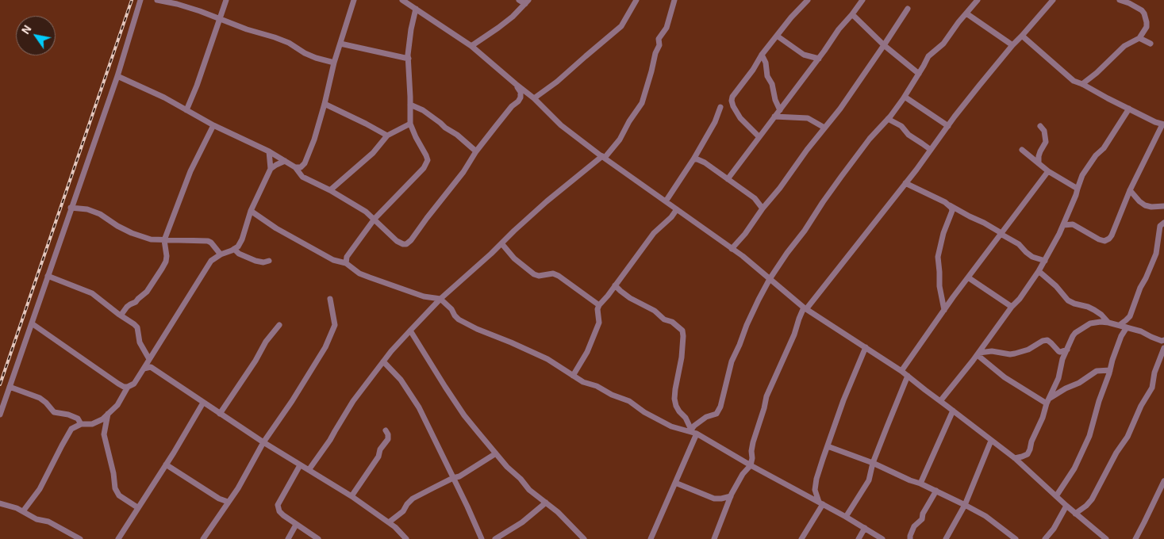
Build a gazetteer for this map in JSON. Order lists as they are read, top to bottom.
{
  "north": "top left"
}
